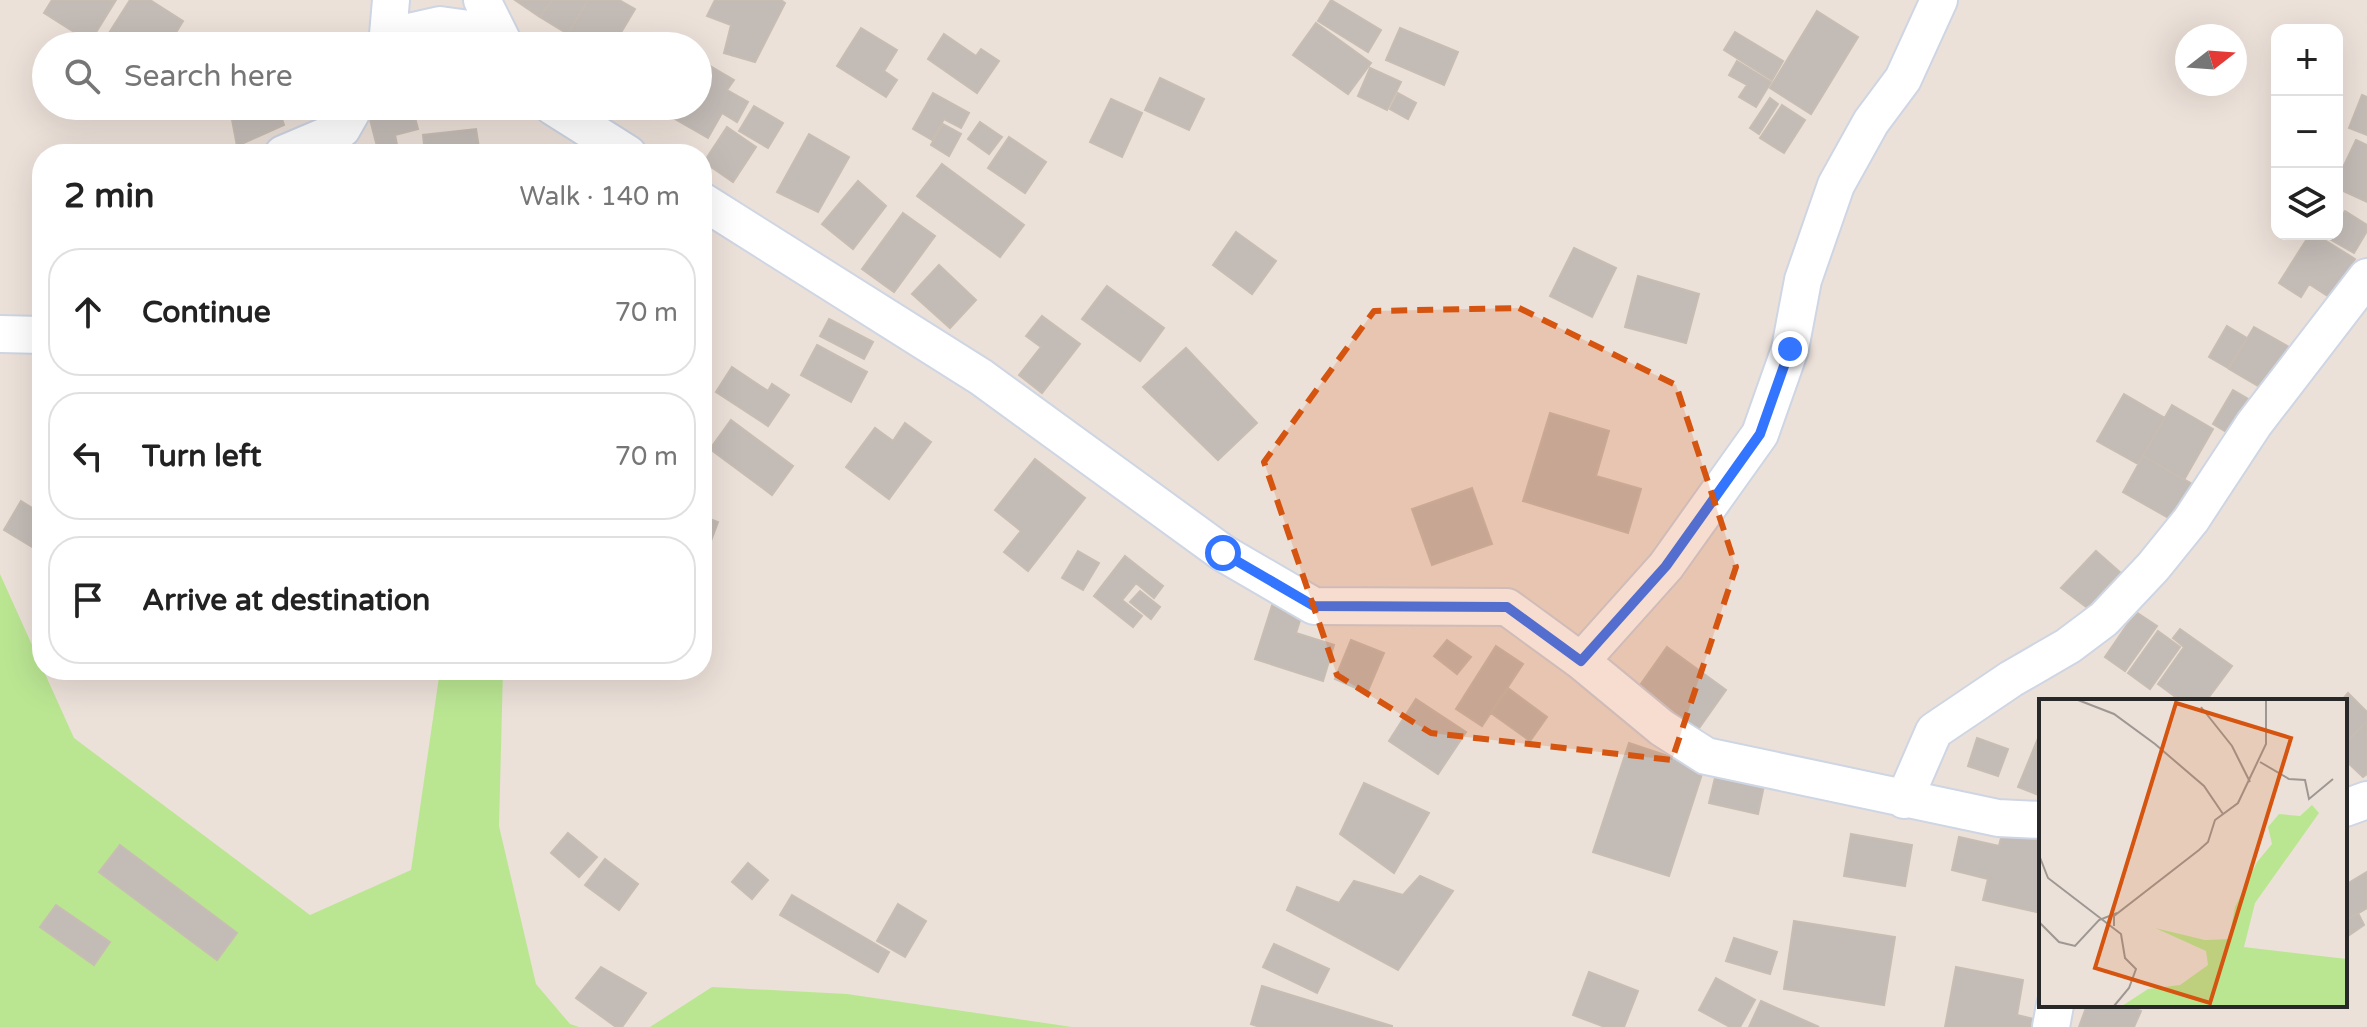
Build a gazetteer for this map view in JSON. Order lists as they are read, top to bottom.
{
  "north": "right",
  "page": {
    "map_buttons": ["+", "−"],
    "search": "Search here",
    "heading": ["2 min", "Walk · 140 m"],
    "list": [
      ["Continue", "70 m"],
      ["Turn left", "70 m"],
      "Arrive at destination"
    ]
  }
}
